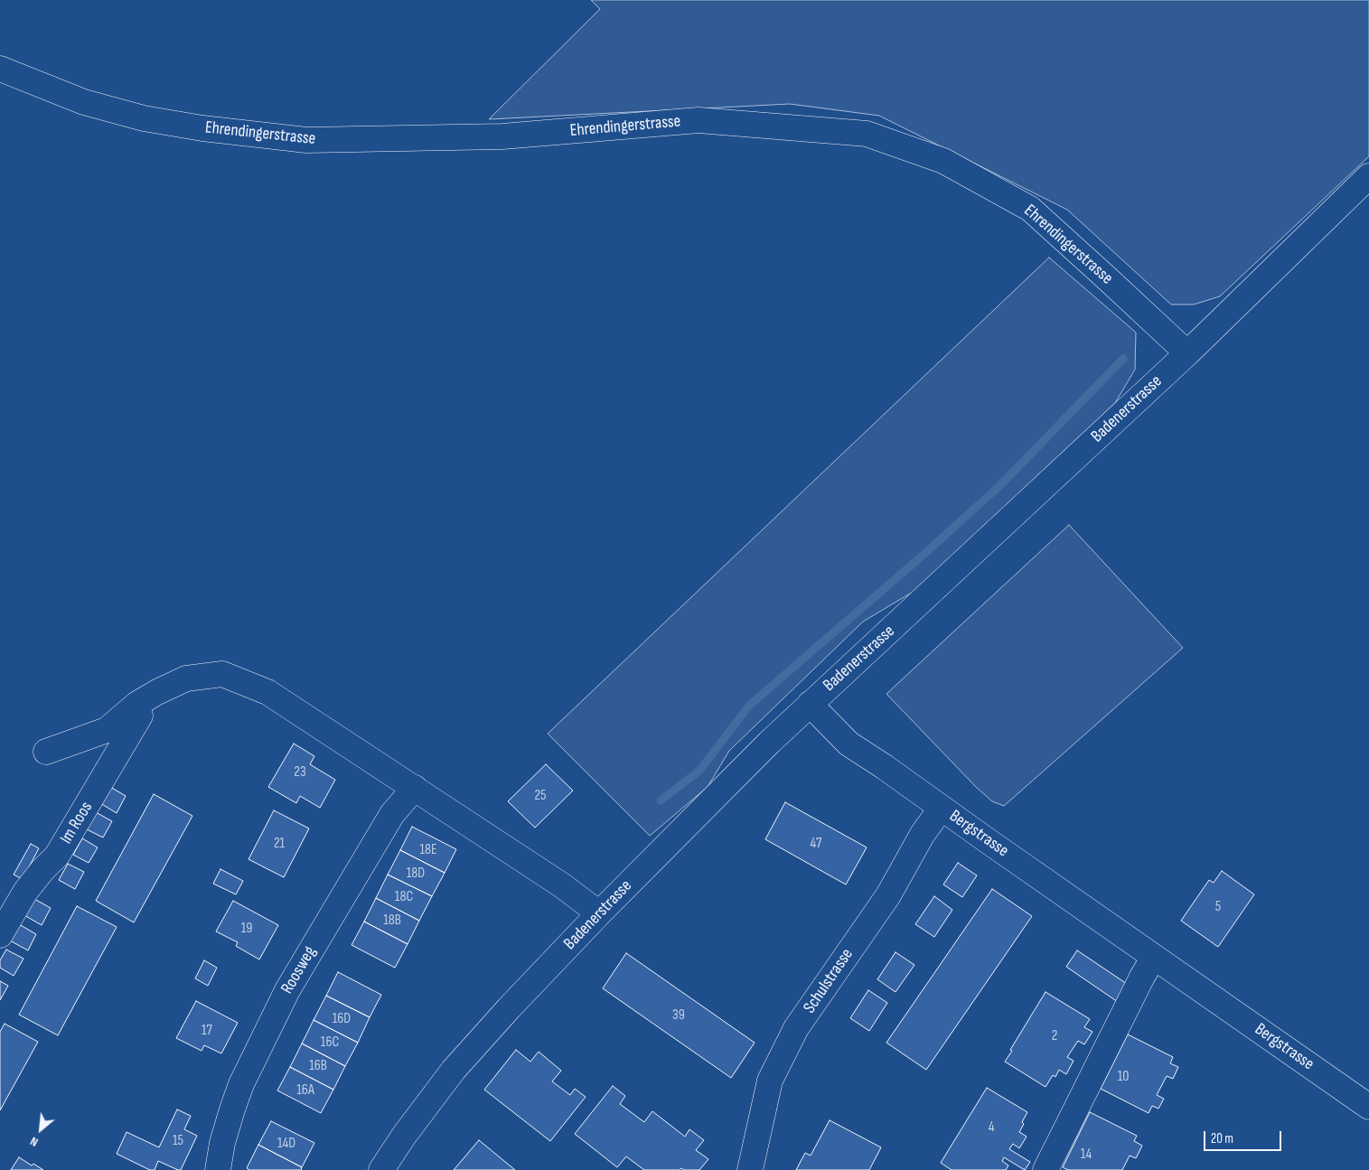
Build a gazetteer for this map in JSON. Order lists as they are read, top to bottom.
{
  "streets": {
    "street": [
      "Ehrendingerstrasse",
      "Badenerstrasse",
      "Im Roos",
      "Bergstrasse",
      "Roosweg",
      "Schulstrasse"
    ]
  },
  "crossings": [
    ["Ehrendingerstrasse", "Badenerstrasse"],
    ["Badenerstrasse", "Bergstrasse"],
    ["Bergstrasse", "Schulstrasse"]
  ],
  "house_numbers": [
    "23",
    "25",
    "21",
    "47",
    "18E",
    "18D",
    "18C",
    "5",
    "18B",
    "19",
    "39",
    "16D",
    "17",
    "2",
    "16C",
    "16B",
    "10",
    "16A",
    "4",
    "15",
    "14D",
    "14"
  ],
  "scale_bar": "20 m",
  "north": "bottom left"
}
